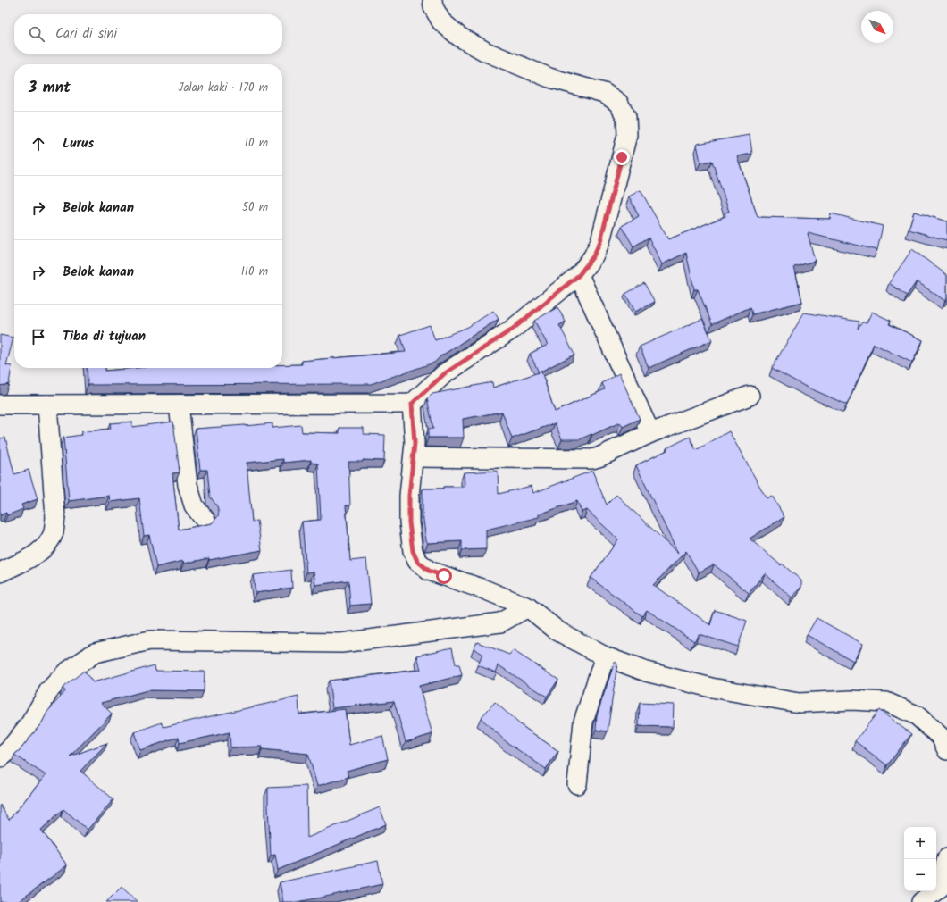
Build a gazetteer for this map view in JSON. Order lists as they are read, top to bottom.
{
  "north": "bottom right",
  "page": {
    "search": "Cari di sini",
    "heading": ["3 mnt", "Jalan kaki · 170 m"],
    "list": [
      ["Lurus", "10 m"],
      ["Belok kanan", "50 m"],
      ["Belok kanan", "110 m"],
      "Tiba di tujuan"
    ],
    "map_buttons": ["+", "−"]
  }
}
